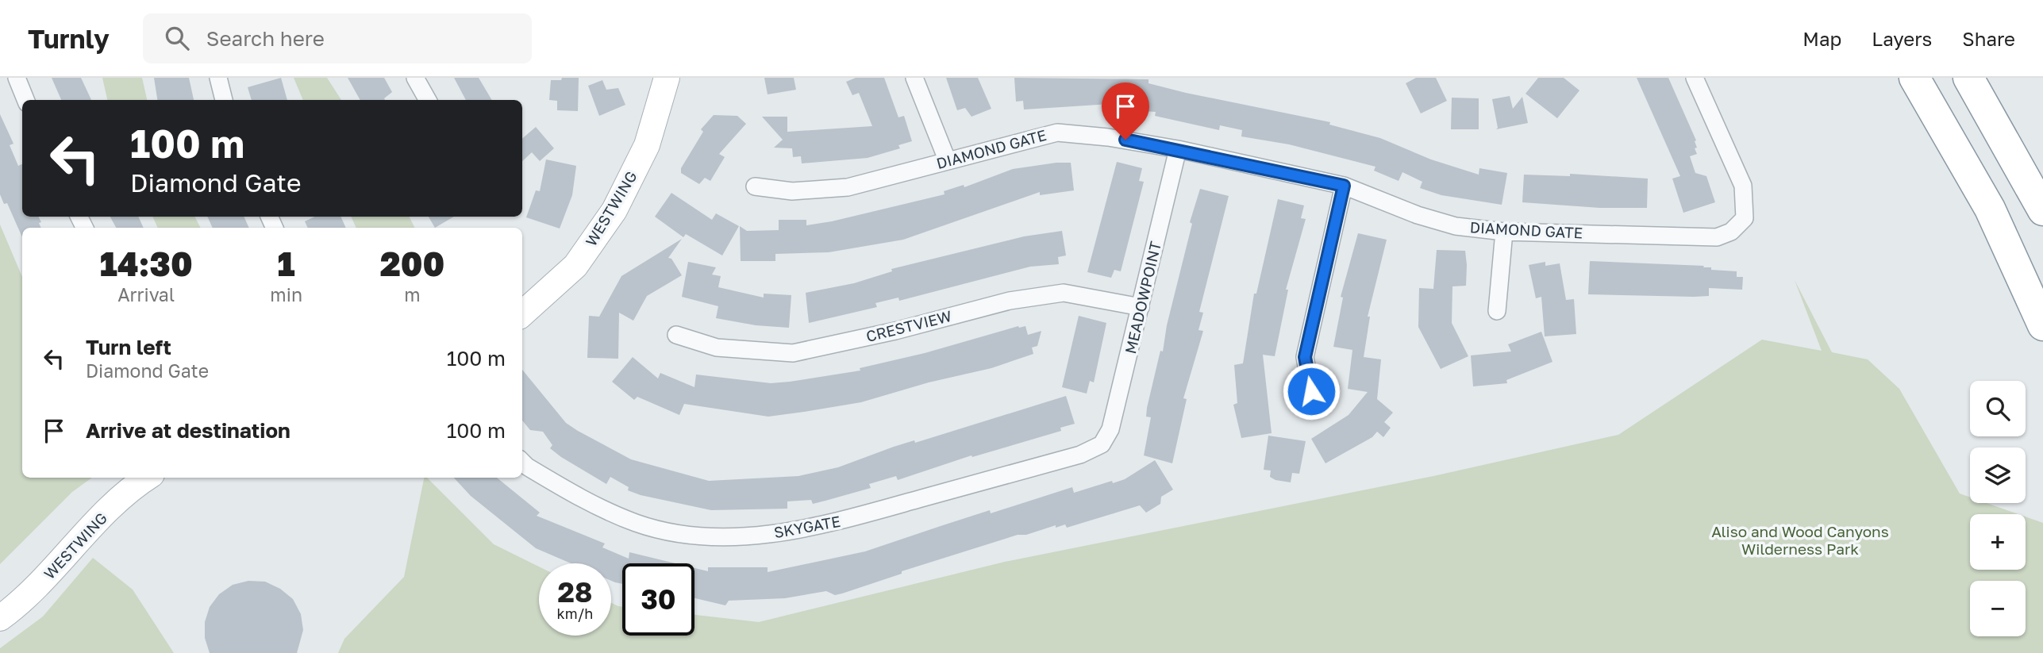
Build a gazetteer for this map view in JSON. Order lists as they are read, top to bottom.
{
  "streets": {
    "street": [
      "DIAMOND GATE",
      "WESTWING",
      "MEADOWPOINT",
      "CRESTVIEW",
      "SKYGATE"
    ]
  },
  "crossings": [
    ["DIAMOND GATE", "MEADOWPOINT"],
    ["MEADOWPOINT", "CRESTVIEW"],
    ["MEADOWPOINT", "SKYGATE"]
  ],
  "parks": ["Aliso and Wood Canyons Wilderness Park"],
  "page": {
    "header": "Turnly",
    "search": "Search here",
    "nav": ["Map", "Layers", "Share"],
    "turn": ["100 m", "Diamond Gate"],
    "eta": [
      "14:30",
      "Arrival",
      "1",
      "min",
      "200",
      "m"
    ],
    "list": [
      {
        "name": "Turn left",
        "note": "Diamond Gate",
        "value": "100 m"
      },
      {
        "name": "Arrive at destination",
        "value": "100 m"
      }
    ],
    "map_buttons": ["+", "−"],
    "speed": "28 km/h",
    "limit": "30"
  }
}
